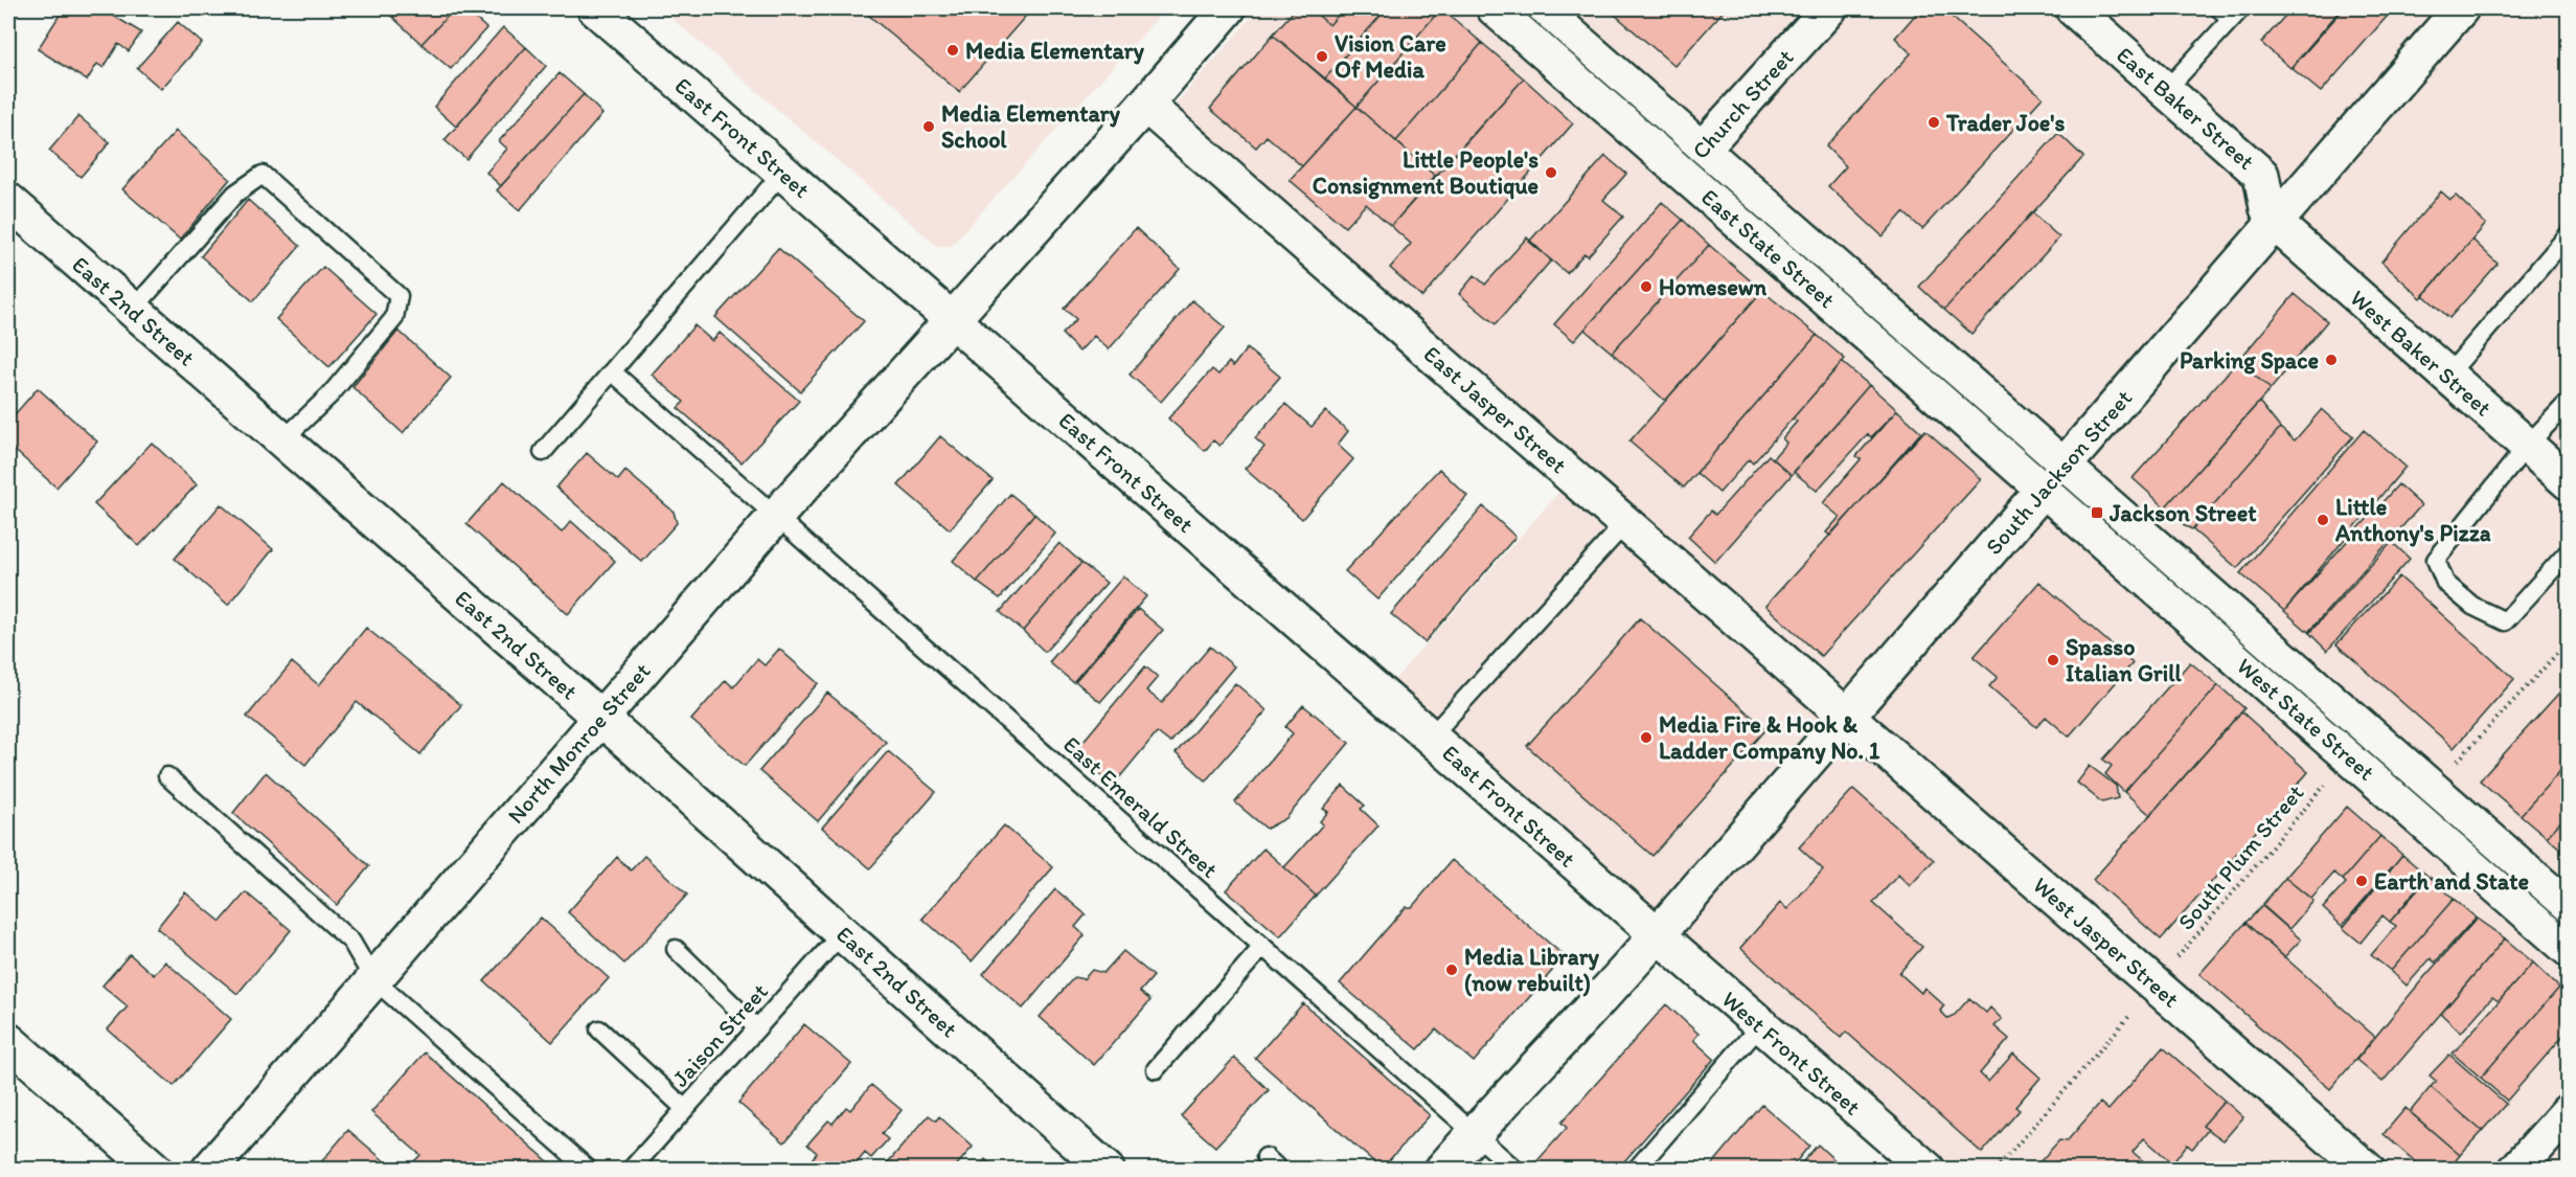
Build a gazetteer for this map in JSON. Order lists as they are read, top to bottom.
{
  "streets": {
    "street": [
      "Church Street",
      "East Baker Street",
      "East Front Street",
      "East State Street",
      "East 2nd Street",
      "West Baker Street",
      "East Jasper Street",
      "South Jackson Street",
      "West State Street",
      "North Monroe Street",
      "West Jasper Street",
      "West Front Street"
    ],
    "lane": ["East Emerald Street", "Jaison Street"],
    "path": ["South Plum Street"]
  },
  "crossings": [
    ["Church Street", "East State Street"],
    ["East Baker Street", "West Baker Street"],
    ["East Baker Street", "South Jackson Street"],
    ["East Front Street", "South Jackson Street"],
    ["East Front Street", "North Monroe Street"],
    ["East Front Street", "West Front Street"],
    ["East State Street", "South Jackson Street"],
    ["East State Street", "West State Street"],
    ["East 2nd Street", "North Monroe Street"],
    ["East 2nd Street", "Jaison Street"],
    ["West Baker Street", "South Jackson Street"],
    ["East Jasper Street", "South Jackson Street"],
    ["East Jasper Street", "North Monroe Street"],
    ["East Jasper Street", "West Jasper Street"],
    ["South Jackson Street", "West State Street"],
    ["South Jackson Street", "East Emerald Street"],
    ["South Jackson Street", "West Jasper Street"],
    ["South Jackson Street", "West Front Street"],
    ["North Monroe Street", "East Emerald Street"]
  ],
  "places": {
    "other": [
      "Media Elementary",
      "Vision Care Of Media",
      "Trader Joe's",
      "Media Elementary School",
      "Little People's Consignment Boutique",
      "Homesewn",
      "Parking Space",
      "Little Anthony's Pizza",
      "Spasso Italian Grill",
      "Media Fire & Hook & Ladder Company No. 1",
      "Earth and State",
      "Media Library (now rebuilt)"
    ],
    "transit": ["Jackson Street"]
  }
}
